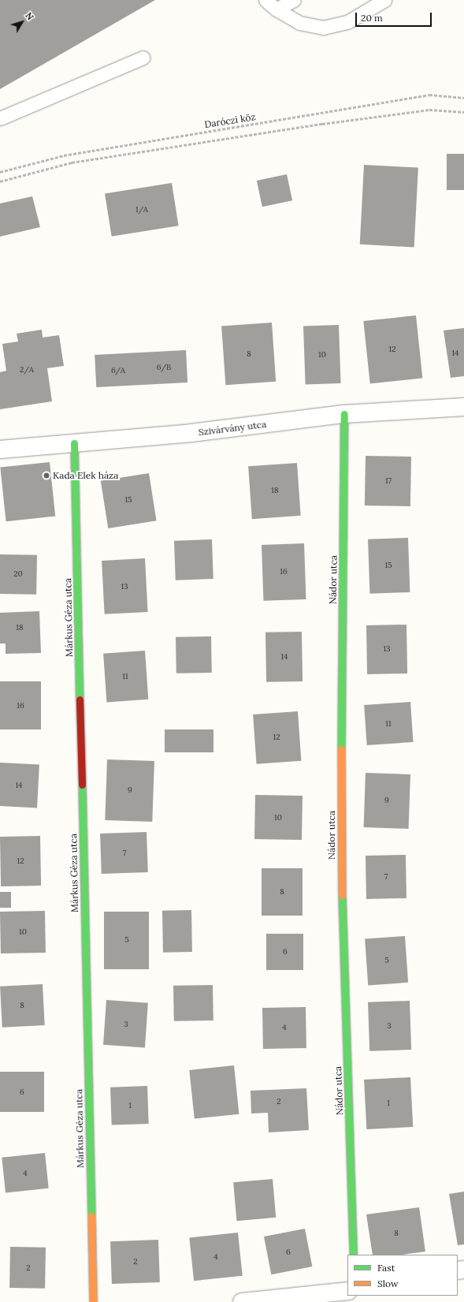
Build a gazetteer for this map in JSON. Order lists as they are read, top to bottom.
{
  "streets": {
    "street": ["Szivárvány utca", "Nádor utca", "Márkus Géza utca"],
    "path": ["Daróczi köz"]
  },
  "crossings": [
    ["Szivárvány utca", "Nádor utca"],
    ["Szivárvány utca", "Márkus Géza utca"]
  ],
  "places": ["Kada Elek háza"],
  "house_numbers": [
    "1/A",
    "12",
    "14",
    "8",
    "10",
    "6/B",
    "2/A",
    "6/A",
    "17",
    "18",
    "15",
    "15",
    "16",
    "20",
    "13",
    "18",
    "13",
    "14",
    "11",
    "16",
    "11",
    "12",
    "14",
    "9",
    "9",
    "10",
    "7",
    "12",
    "7",
    "8",
    "10",
    "5",
    "6",
    "5",
    "8",
    "3",
    "3",
    "4",
    "6",
    "2",
    "1",
    "1",
    "4",
    "8",
    "6",
    "4",
    "2",
    "2"
  ],
  "legend": ["Fast", "Slow"],
  "scale_bar": "20 m",
  "north": "top right"
}
